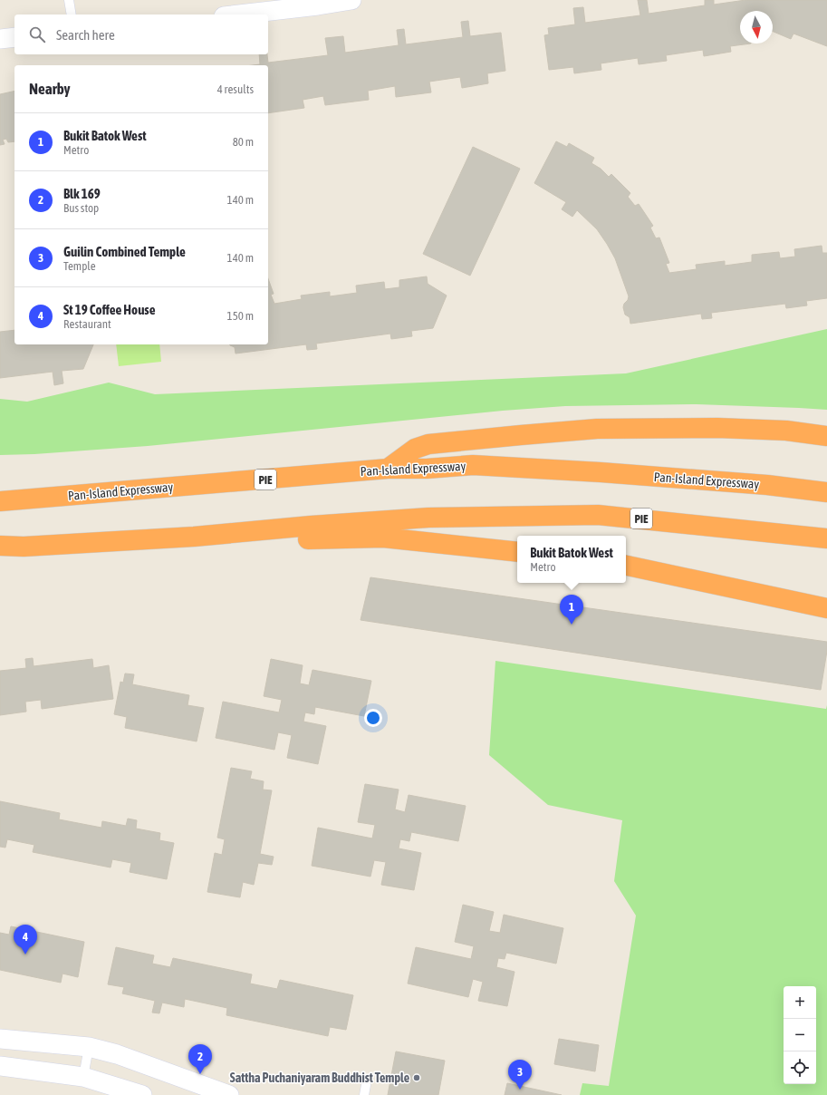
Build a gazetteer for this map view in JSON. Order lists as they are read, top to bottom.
{
  "streets": {
    "highway": ["Pan-Island Expressway", "PIE"]
  },
  "places": ["Sattha Puchaniyaram Buddhist Temple"],
  "north": "bottom",
  "page": {
    "search": "Search here",
    "heading": ["Nearby", "4 results"],
    "list": [
      {
        "mark": "1",
        "name": "Bukit Batok West",
        "note": "Metro",
        "value": "80 m"
      },
      {
        "mark": "2",
        "name": "Blk 169",
        "note": "Bus stop",
        "value": "140 m"
      },
      {
        "mark": "3",
        "name": "Guilin Combined Temple",
        "note": "Temple",
        "value": "140 m"
      },
      {
        "mark": "4",
        "name": "St 19 Coffee House",
        "note": "Restaurant",
        "value": "150 m"
      }
    ],
    "popup": ["Bukit Batok West", "Metro"],
    "pins": [
      "1",
      "4",
      "2",
      "3"
    ],
    "map_buttons": ["+", "−"]
  }
}
